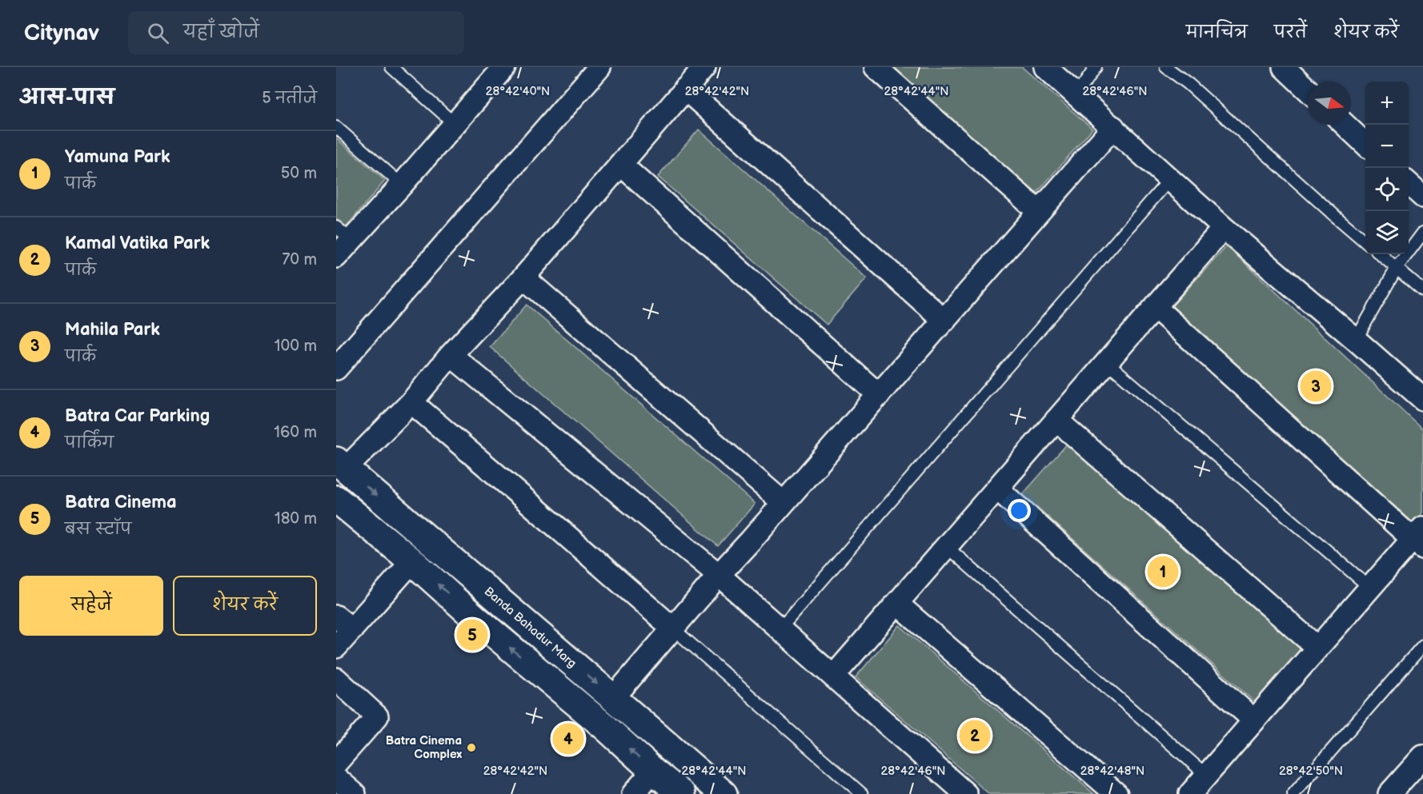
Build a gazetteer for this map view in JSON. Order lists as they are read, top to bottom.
{
  "streets": {
    "street": ["Banda Bahadur Marg"]
  },
  "places": ["Batra Cinema Complex"],
  "north": "right",
  "page": {
    "header": "Citynav",
    "search": "यहाँ खोजें",
    "nav": ["मानचित्र", "परतें", "शेयर करें"],
    "heading": ["आस-पास", "5 नतीजे"],
    "map_buttons": ["+", "−"],
    "list": [
      {
        "mark": "1",
        "name": "Yamuna Park",
        "note": "पार्क",
        "value": "50 m"
      },
      {
        "mark": "2",
        "name": "Kamal Vatika Park",
        "note": "पार्क",
        "value": "70 m"
      },
      {
        "mark": "3",
        "name": "Mahila Park",
        "note": "पार्क",
        "value": "100 m"
      },
      {
        "mark": "4",
        "name": "Batra Car Parking",
        "note": "पार्किंग",
        "value": "160 m"
      },
      {
        "mark": "5",
        "name": "Batra Cinema",
        "note": "बस स्टॉप",
        "value": "180 m"
      }
    ],
    "pins": [
      "3",
      "1",
      "5",
      "2",
      "4"
    ],
    "buttons": ["सहेजें", "शेयर करें"]
  },
  "coordinates": [
    "28°42'40\"N",
    "28°42'42\"N",
    "28°42'44\"N",
    "28°42'46\"N",
    "28°42'48\"N",
    "28°42'50\"N"
  ]
}
